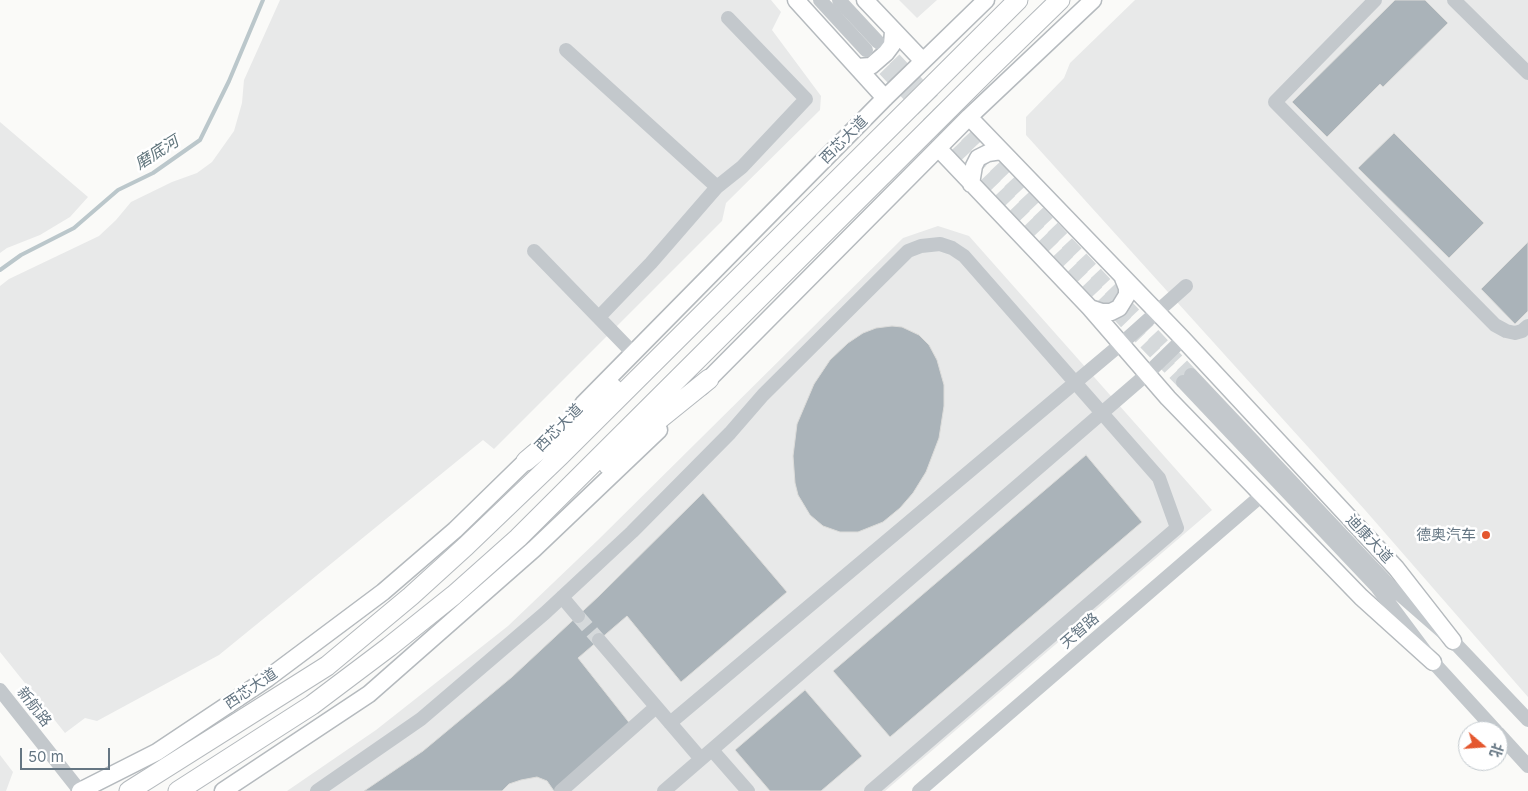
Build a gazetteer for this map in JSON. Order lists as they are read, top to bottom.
{
  "streets": {
    "highway": ["西芯大道"],
    "street": ["迪康大道", "天智路", "新航路"]
  },
  "crossings": [
    ["西芯大道", "新航路"]
  ],
  "water": ["磨底河"],
  "places": ["德奥汽车"],
  "scale_bar": "50 m",
  "north": "right"
}
